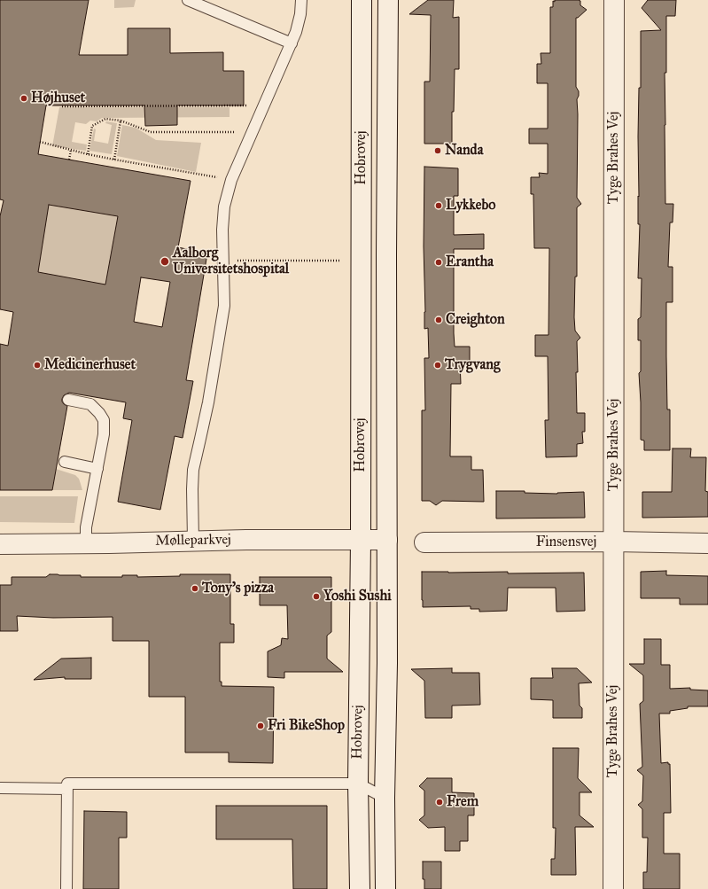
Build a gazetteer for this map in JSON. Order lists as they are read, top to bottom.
{
  "streets": {
    "main road": [
      "Hobrovej",
      "Tyge Brahes Vej",
      "Mølleparkvej",
      "Finsensvej"
    ]
  },
  "crossings": [
    ["Hobrovej", "Mølleparkvej"],
    ["Tyge Brahes Vej", "Finsensvej"]
  ],
  "places": [
    "Højhuset",
    "Nanda",
    "Lykkebo",
    "Aalborg Universitetshospital",
    "Erantha",
    "Creighton",
    "Medicinerhuset",
    "Trygvang",
    "Tony's pizza",
    "Yoshi Sushi",
    "Fri BikeShop",
    "Frem"
  ]
}
